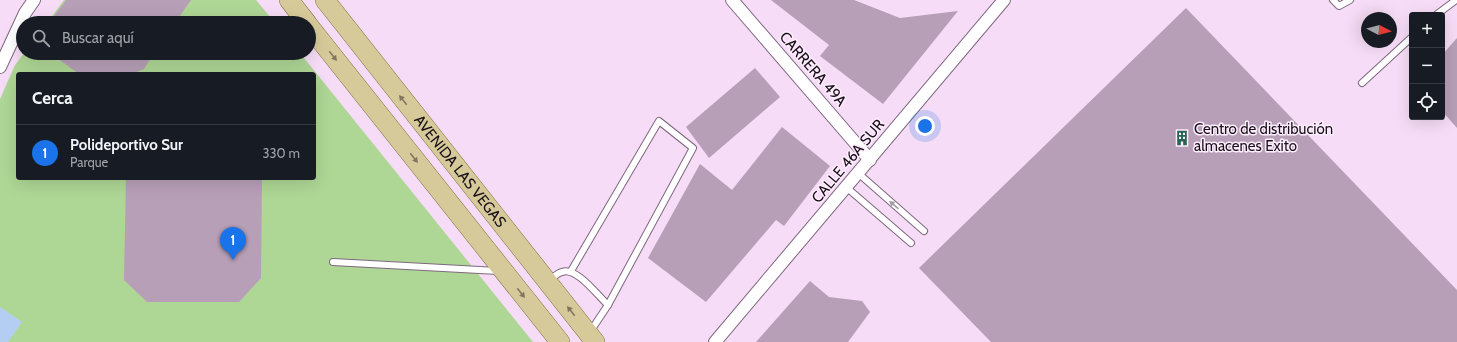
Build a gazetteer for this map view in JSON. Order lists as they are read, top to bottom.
{
  "streets": {
    "main road": ["AVENIDA LAS VEGAS"],
    "street": ["CARRERA 49A", "CALLE 46A SUR"]
  },
  "crossings": [
    ["CARRERA 49A", "CALLE 46A SUR"]
  ],
  "places": {
    "building": ["Centro de distribución almacenes Exito"]
  },
  "north": "right",
  "page": {
    "map_buttons": ["+", "−"],
    "search": "Buscar aquí",
    "heading": "Cerca",
    "list": [
      {
        "mark": "1",
        "name": "Polideportivo Sur",
        "note": "Parque",
        "value": "330 m"
      }
    ],
    "pins": "1"
  }
}
